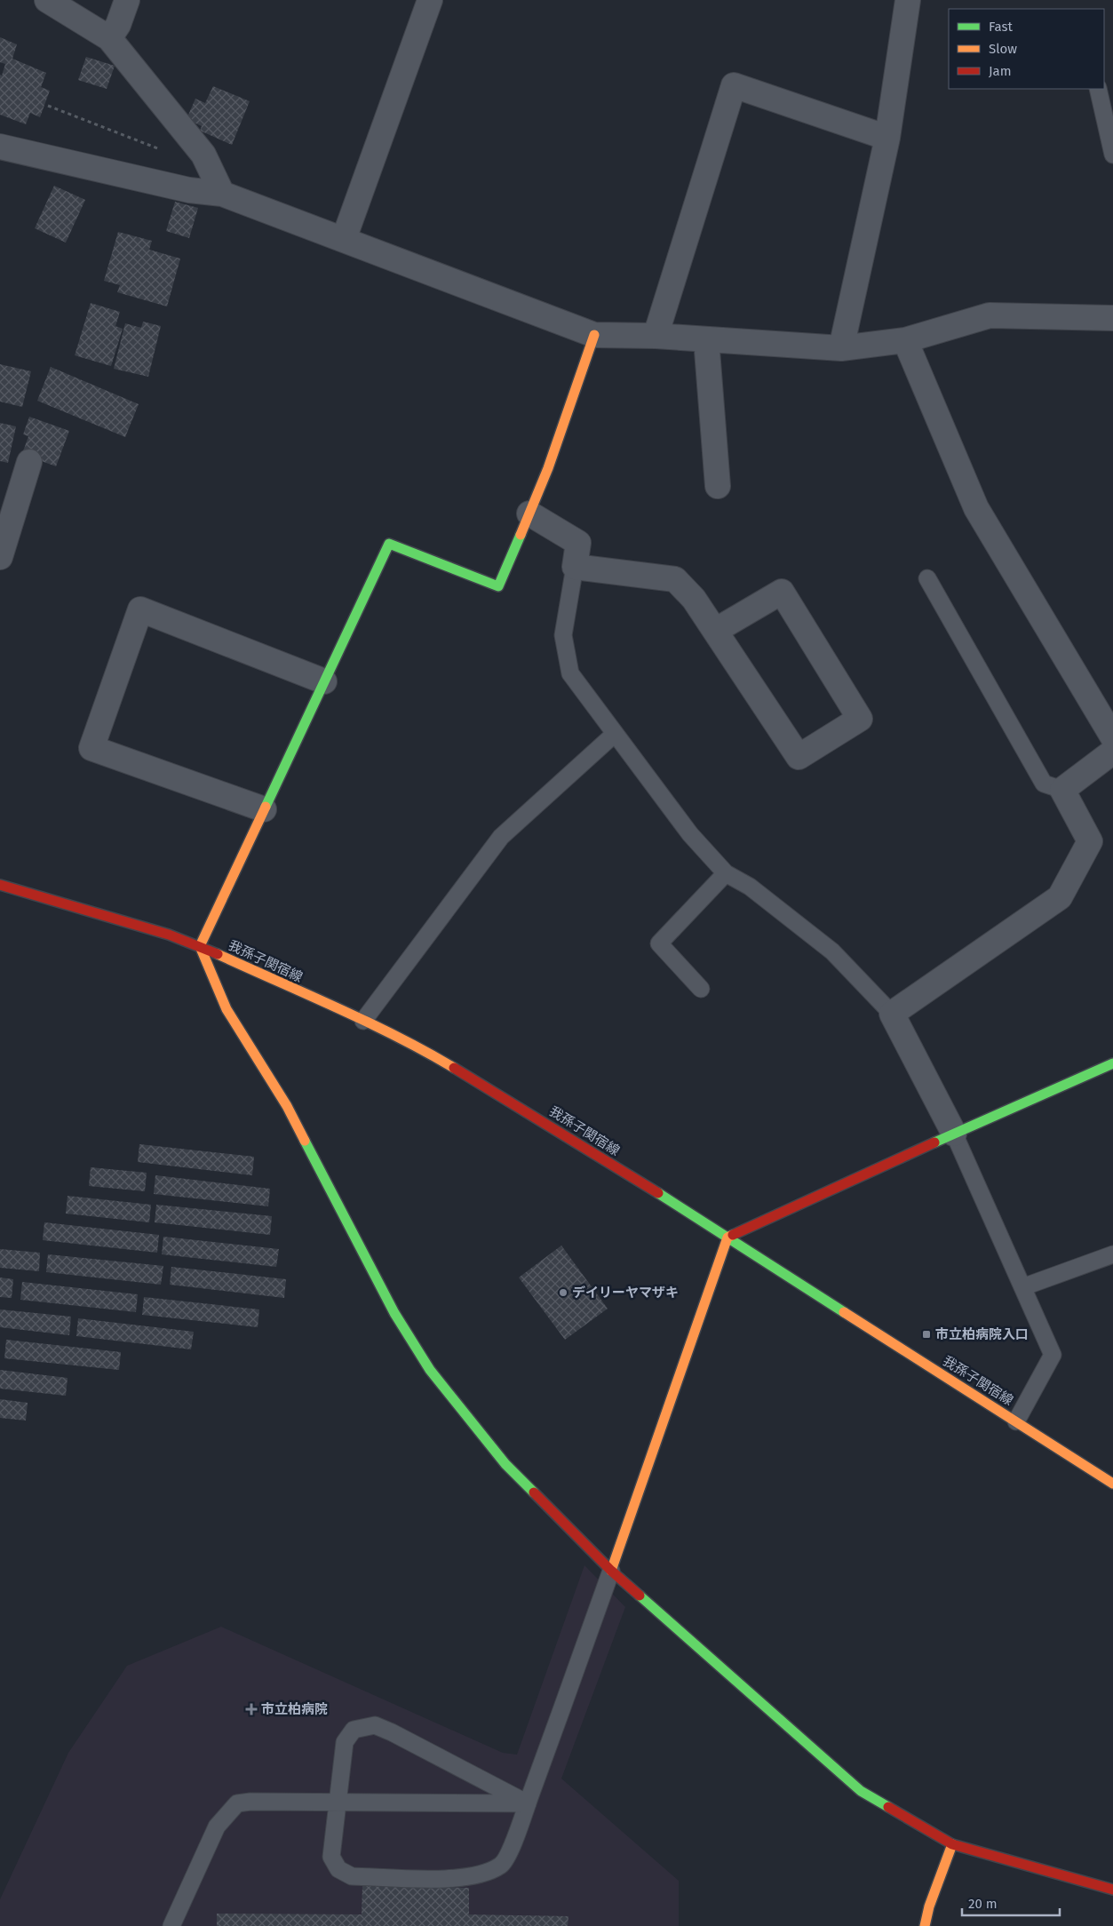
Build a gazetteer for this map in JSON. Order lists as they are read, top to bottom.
{
  "streets": {
    "street": ["我孫子関宿線"]
  },
  "places": {
    "other": ["デイリーヤマザキ"],
    "transit": ["市立柏病院入口"],
    "health": ["市立柏病院"]
  },
  "legend": ["Fast", "Slow", "Jam"],
  "scale_bar": "20 m"
}
